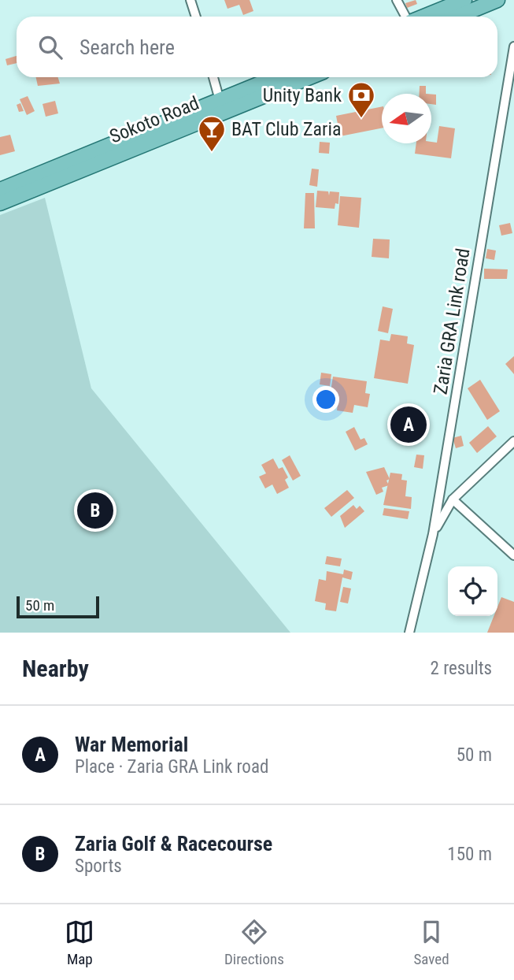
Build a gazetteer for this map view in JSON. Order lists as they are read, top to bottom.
{
  "streets": {
    "main road": ["Sokoto Road"],
    "street": ["Zaria GRA Link road"]
  },
  "places": {
    "bank": ["Unity Bank"],
    "bar": ["BAT Club Zaria"]
  },
  "scale_bar": "50 m",
  "north": "left",
  "page": {
    "search": "Search here",
    "pins": ["A", "B"],
    "scale": "50 m",
    "heading": ["Nearby", "2 results"],
    "list": [
      {
        "mark": "A",
        "name": "War Memorial",
        "note": "Place · Zaria GRA Link road",
        "value": "50 m"
      },
      {
        "mark": "B",
        "name": "Zaria Golf & Racecourse",
        "note": "Sports",
        "value": "150 m"
      }
    ],
    "nav": ["Map", "Directions", "Saved"]
  }
}
